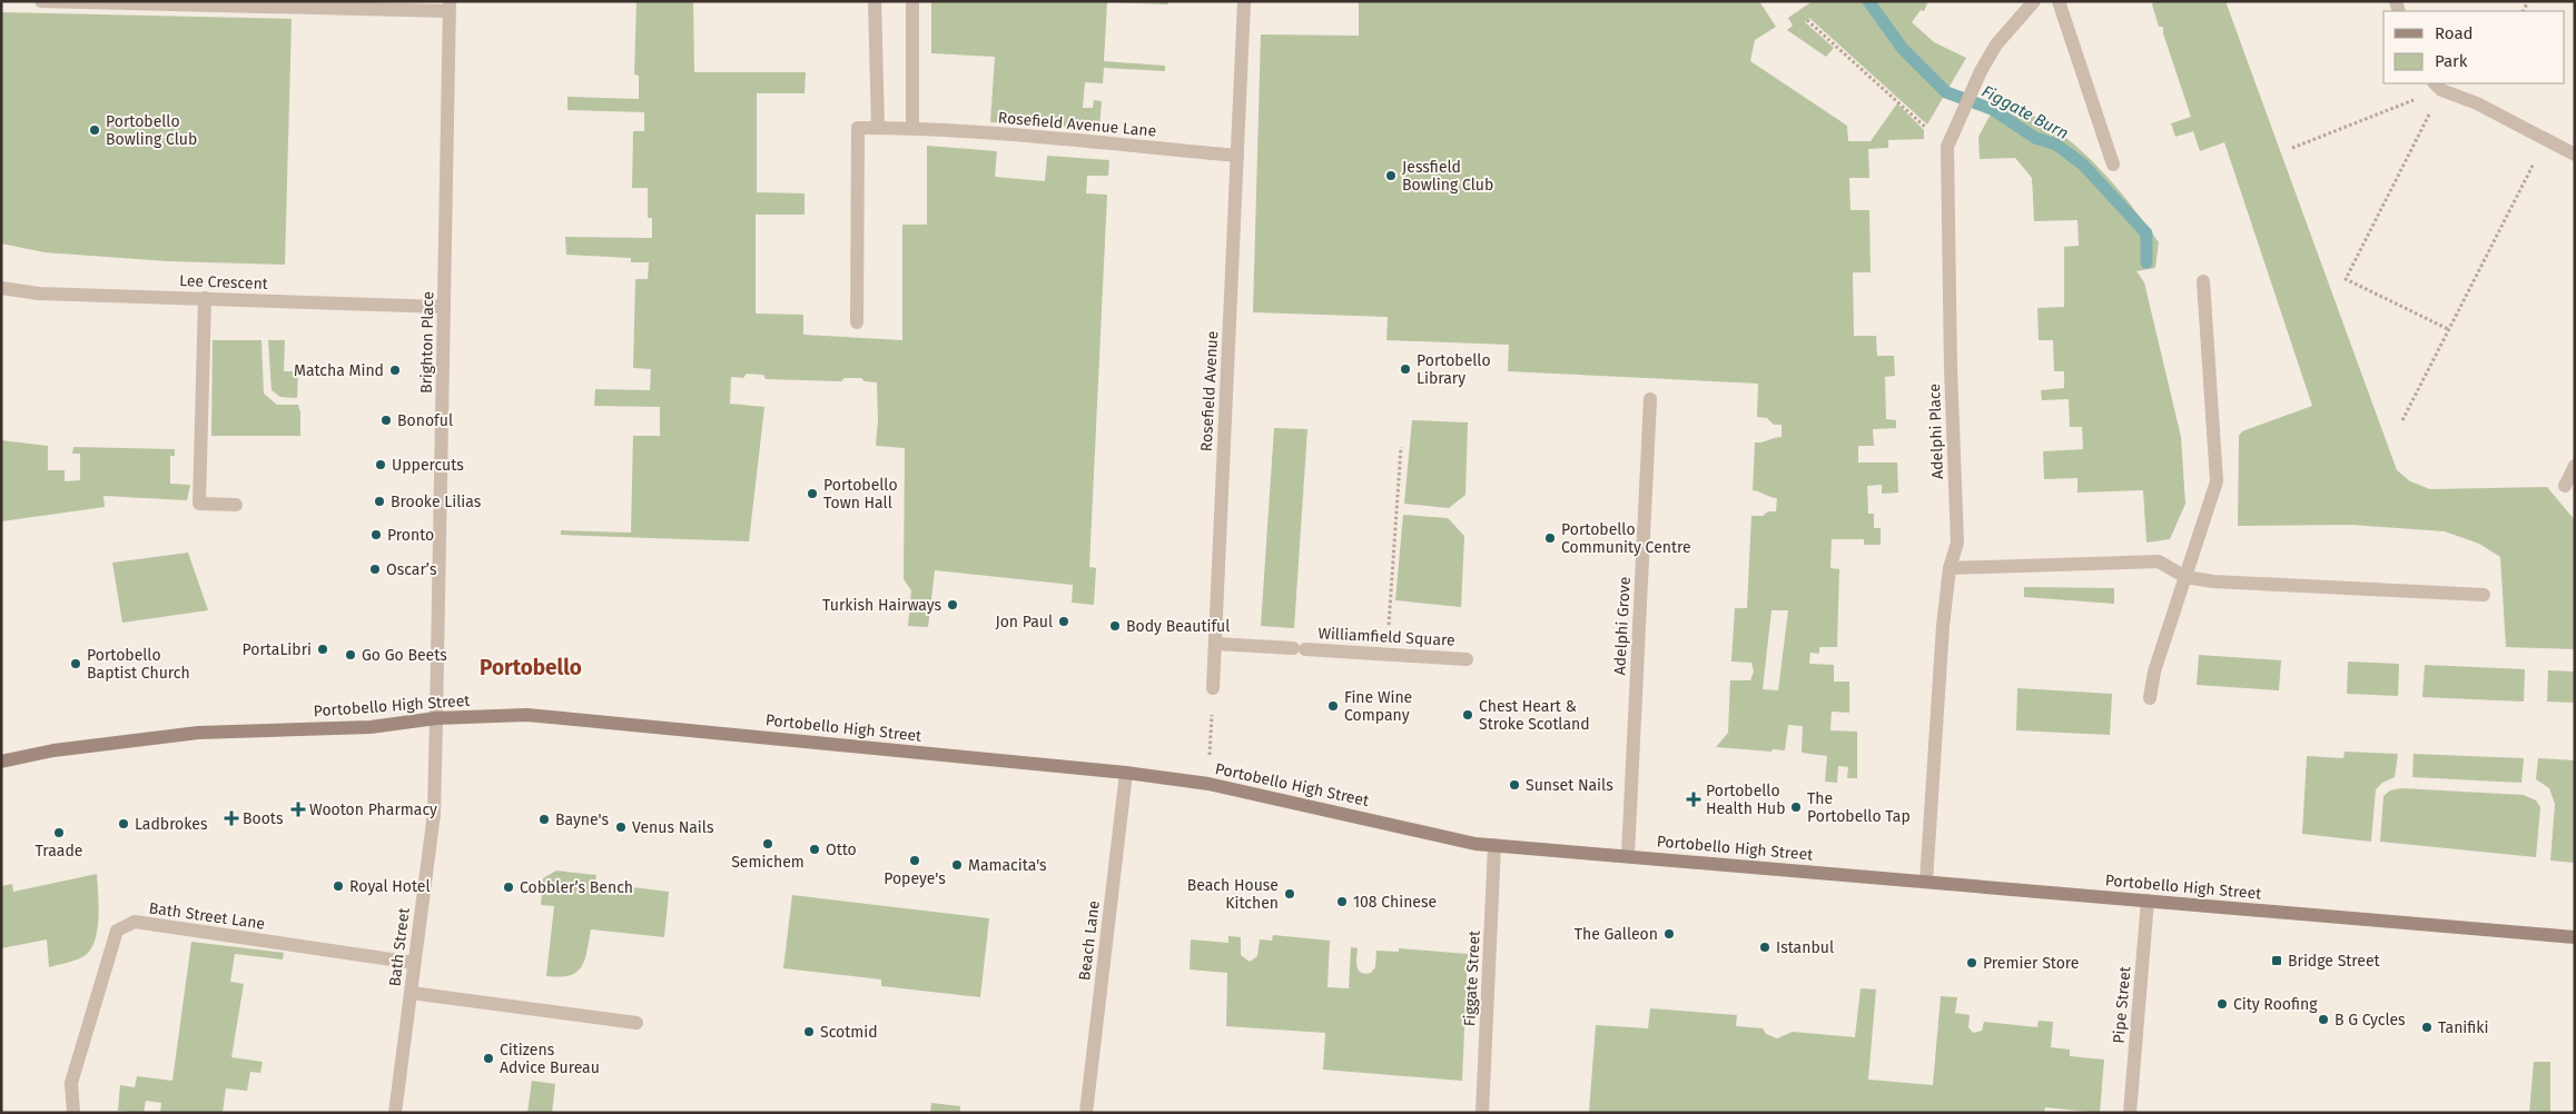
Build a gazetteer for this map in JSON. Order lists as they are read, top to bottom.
{
  "streets": {
    "main road": ["Portobello High Street"],
    "street": [
      "Rosefield Avenue Lane",
      "Lee Crescent",
      "Brighton Place",
      "Rosefield Avenue",
      "Adelphi Place",
      "Adelphi Grove",
      "Williamfield Square",
      "Bath Street Lane",
      "Beach Lane",
      "Bath Street",
      "Figgate Street",
      "Pipe Street"
    ]
  },
  "crossings": [
    ["Rosefield Avenue Lane", "Rosefield Avenue"],
    ["Lee Crescent", "Brighton Place"],
    ["Brighton Place", "Portobello High Street"],
    ["Brighton Place", "Bath Street"],
    ["Rosefield Avenue", "Williamfield Square"],
    ["Adelphi Place", "Portobello High Street"],
    ["Adelphi Grove", "Portobello High Street"],
    ["Portobello High Street", "Beach Lane"],
    ["Portobello High Street", "Bath Street"],
    ["Portobello High Street", "Figgate Street"],
    ["Portobello High Street", "Pipe Street"],
    ["Bath Street Lane", "Bath Street"]
  ],
  "districts": ["Portobello"],
  "water": ["Figgate Burn"],
  "places": {
    "other": [
      "Portobello Bowling Club",
      "Jessfield Bowling Club",
      "Portobello Library",
      "Matcha Mind",
      "Bonoful",
      "Uppercuts",
      "Portobello Town Hall",
      "Brooke Lilias",
      "Pronto",
      "Portobello Community Centre",
      "Oscar’s",
      "Turkish Hairways",
      "Jon Paul",
      "Body Beautiful",
      "PortaLibri",
      "Go Go Beets",
      "Portobello Baptist Church",
      "Fine Wine Company",
      "Chest Heart & Stroke Scotland",
      "Sunset Nails",
      "The Portobello Tap",
      "Bayne's",
      "Ladbrokes",
      "Venus Nails",
      "Traade",
      "Semichem",
      "Otto",
      "Popeye's",
      "Mamacita's",
      "Royal Hotel",
      "Cobbler’s Bench",
      "Beach House Kitchen",
      "108 Chinese",
      "The Galleon",
      "Istanbul",
      "Premier Store",
      "City Roofing",
      "B G Cycles",
      "Tanifiki",
      "Scotmid",
      "Citizens Advice Bureau"
    ],
    "health": ["Portobello Health Hub", "Wooton Pharmacy", "Boots"],
    "transit": ["Bridge Street"]
  },
  "legend": ["Road", "Park"]
}
